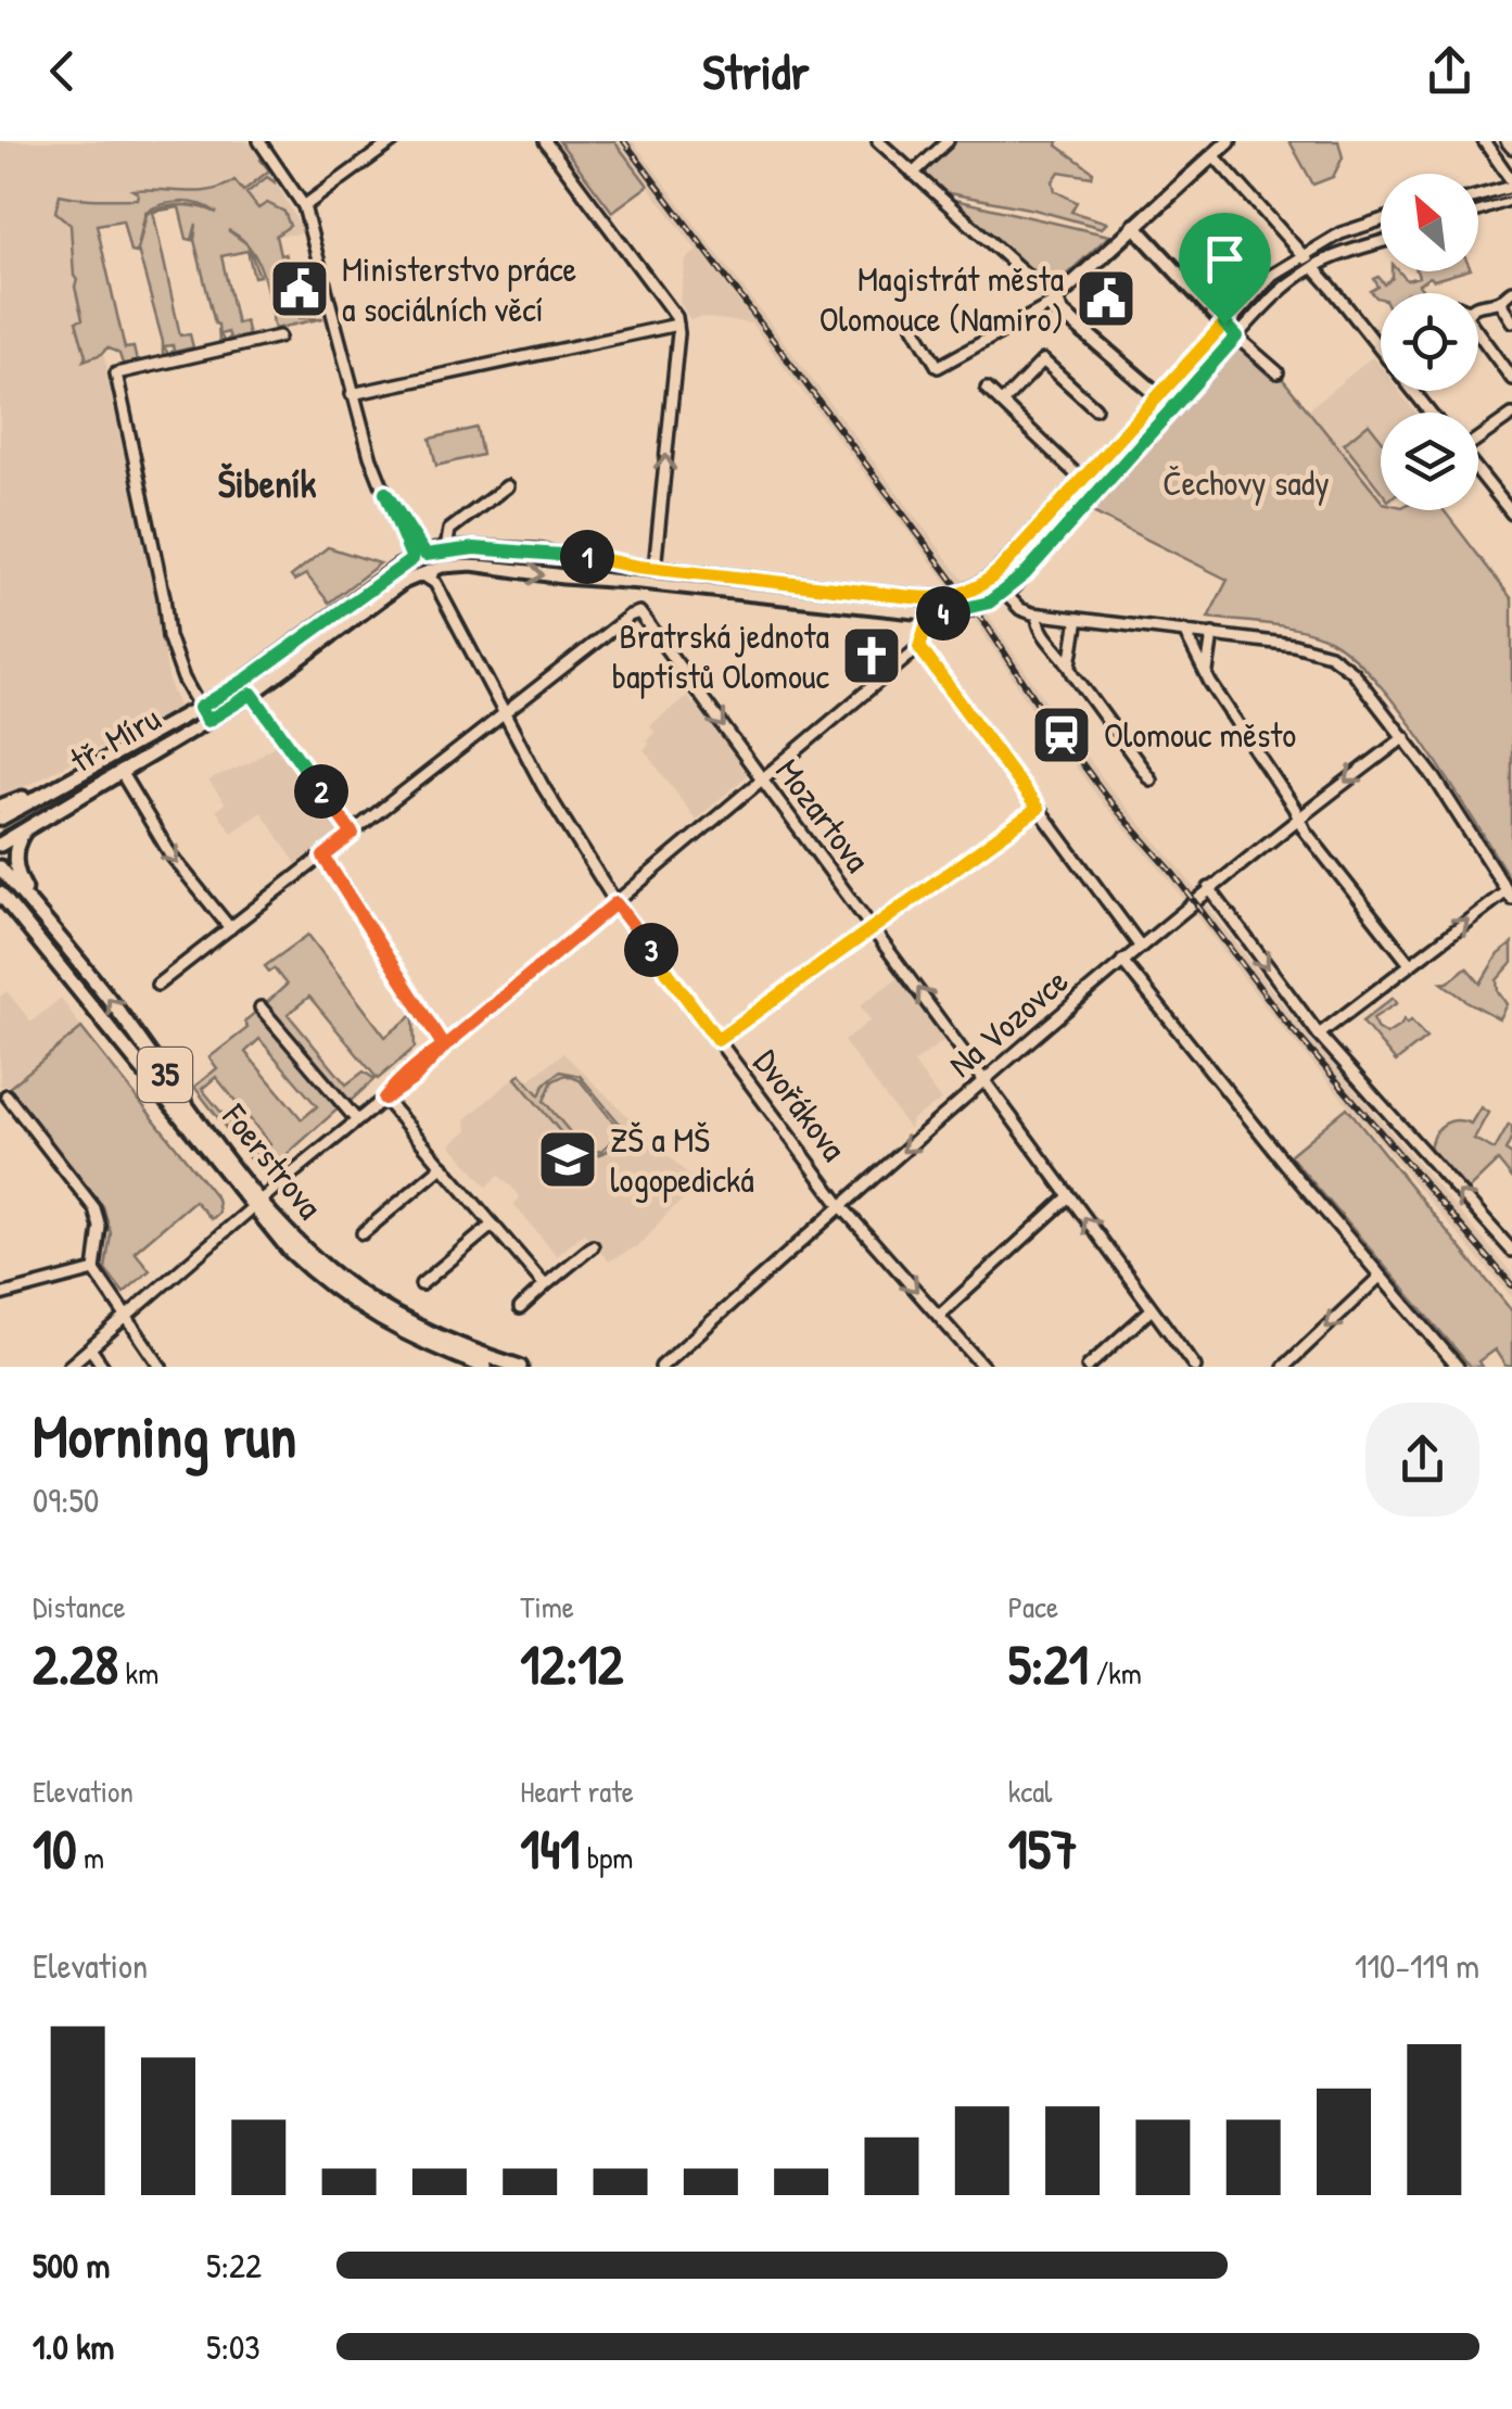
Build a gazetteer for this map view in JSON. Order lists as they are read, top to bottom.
{
  "streets": {
    "main road": ["tř. Míru", "35", "Foerstrova"],
    "street": ["Mozartova", "Na Vozovce", "Dvořákova"]
  },
  "crossings": [
    ["tř. Míru", "Dvořákova"],
    ["Mozartova", "Na Vozovce"],
    ["Mozartova", "Dvořákova"],
    ["Na Vozovce", "Dvořákova"]
  ],
  "districts": ["Šibeník"],
  "parks": ["Čechovy sady"],
  "places": {
    "public building": ["Ministerstvo práce a sociálních věcí", "Magistrát města Olomouce (Namiro)"],
    "church": ["Bratrská jednota baptistů Olomouc"],
    "station": ["Olomouc město"],
    "school or university": ["ZŠ a MŠ logopedická"]
  },
  "north": "top left",
  "page": {
    "header": "Stridr",
    "pins": [
      "1",
      "4",
      "2",
      "3"
    ],
    "heading": ["Morning run", "09:50"],
    "stats": [
      ["Distance", "2.28 km"],
      ["Time", "12:12"],
      ["Pace", "5:21 /km"],
      ["Elevation", "10 m"],
      ["Heart rate", "141 bpm"],
      ["kcal", "157"]
    ],
    "chart": ["Elevation", "110–119 m"],
    "list": [
      {
        "name": "500 m",
        "note": "5:22"
      },
      {
        "name": "1.0 km",
        "note": "5:03"
      }
    ]
  }
}
